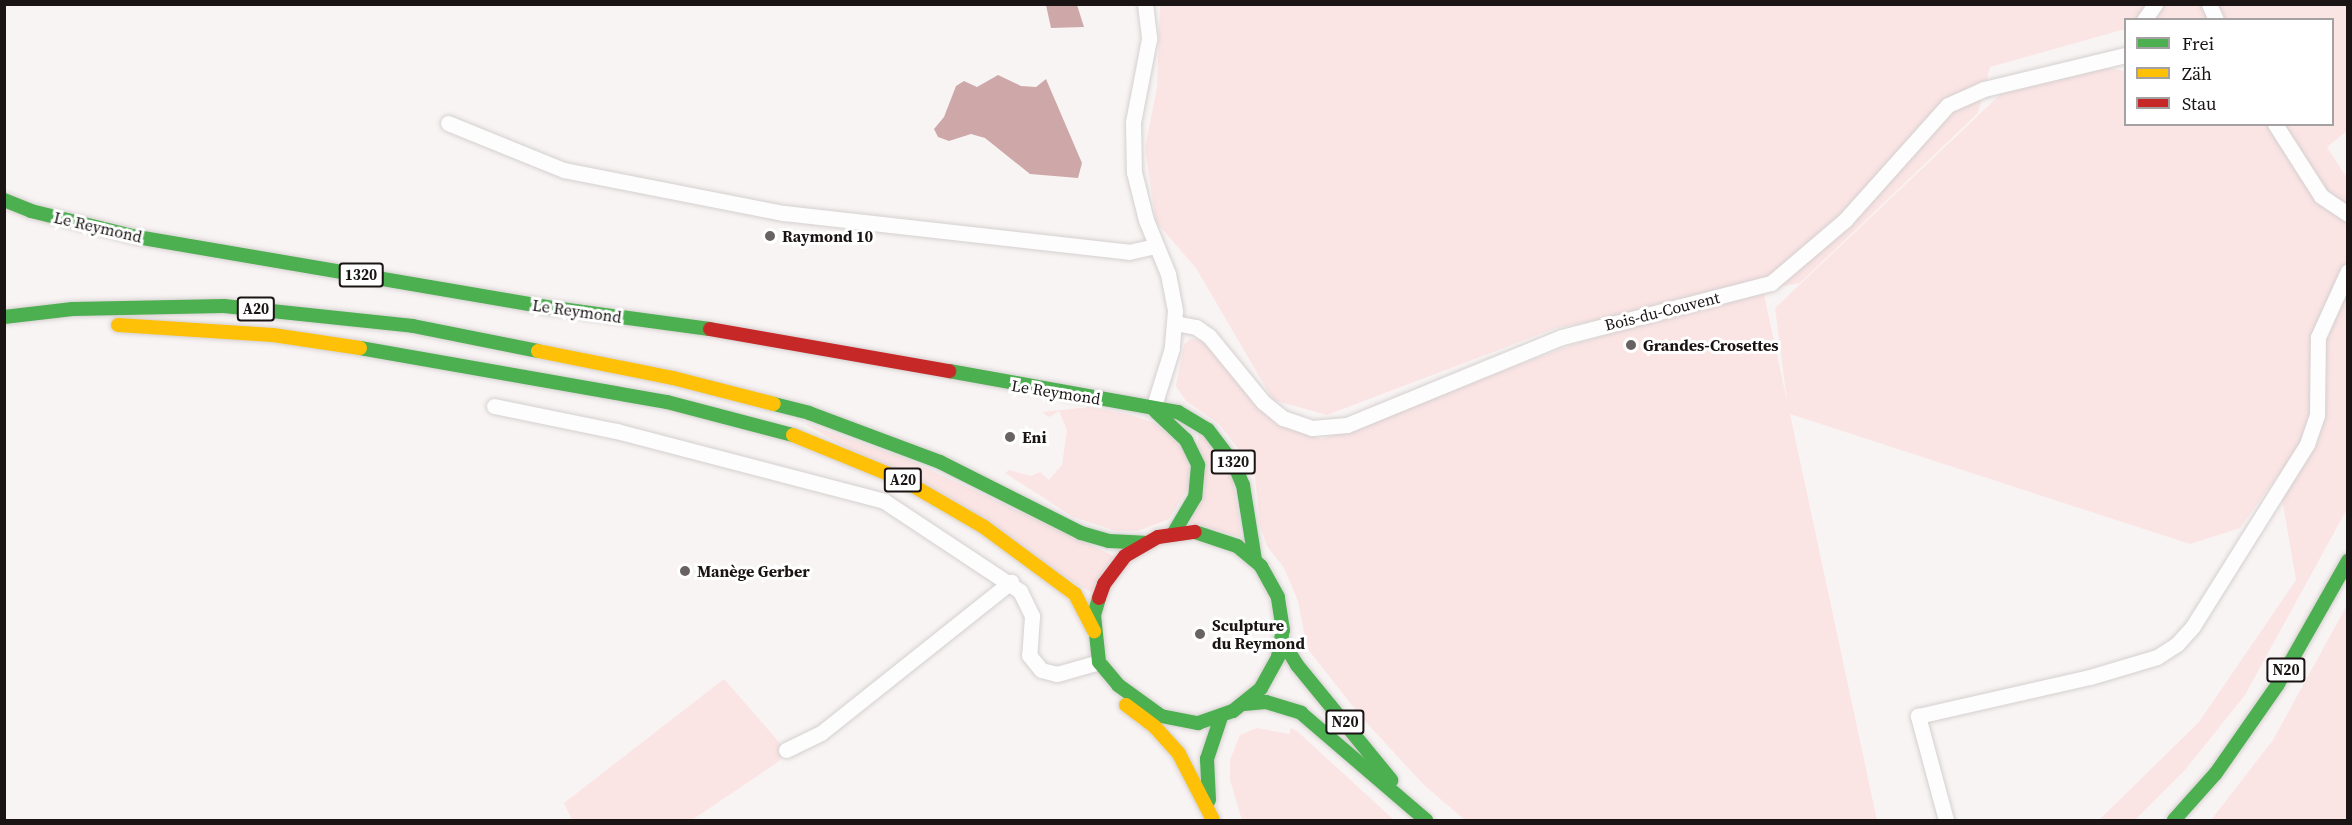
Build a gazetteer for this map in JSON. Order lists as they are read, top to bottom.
{
  "streets": {
    "main road": [
      "Le Reymond",
      "1320",
      "A20",
      "N20"
    ],
    "street": ["Bois-du-Couvent"]
  },
  "crossings": [
    ["Le Reymond", "1320"],
    ["1320", "A20"],
    ["1320", "N20"],
    ["A20", "N20"]
  ],
  "places": [
    "Raymond 10",
    "Grandes-Crosettes",
    "Eni",
    "Manège Gerber",
    "Sculpture du Reymond"
  ],
  "legend": ["Frei", "Zäh", "Stau"]
}
